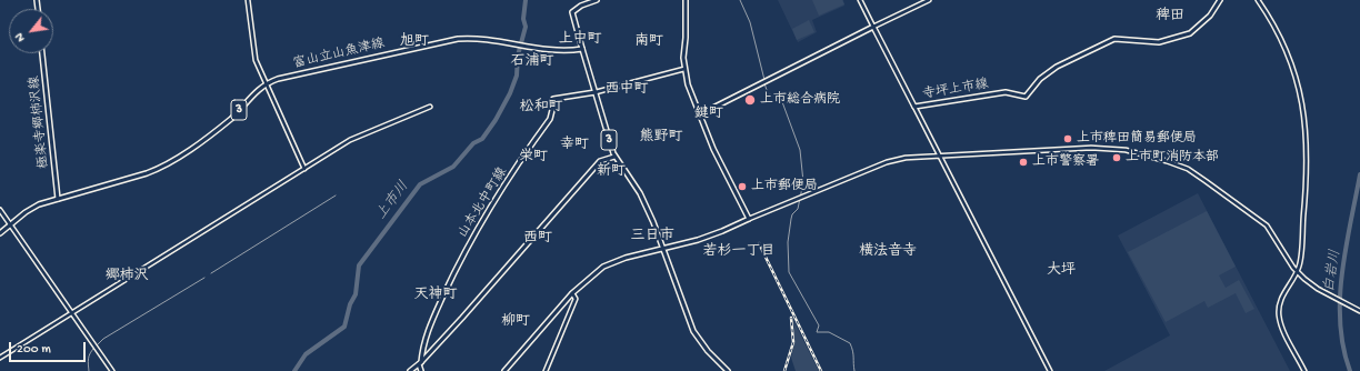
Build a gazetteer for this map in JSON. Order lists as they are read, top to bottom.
{
  "streets": {
    "main road": [
      "富山立山魚津線",
      "寺坪上市線",
      "3",
      "極楽寺郷柿沢線",
      "山本北中町線"
    ]
  },
  "crossings": [
    ["富山立山魚津線", "3"],
    ["富山立山魚津線", "極楽寺郷柿沢線"],
    ["3", "山本北中町線"]
  ],
  "districts": [
    "稗田",
    "上中町",
    "旭町",
    "南町",
    "石浦町",
    "西中町",
    "松和町",
    "鍵町",
    "熊野町",
    "幸町",
    "栄町",
    "新町",
    "三日市",
    "西町",
    "若杉一丁目",
    "横法音寺",
    "大坪",
    "郷柿沢",
    "天神町",
    "柳町"
  ],
  "water": ["上市川", "白岩川"],
  "places": [
    "上市総合病院",
    "上市稗田簡易郵便局",
    "上市町消防本部",
    "上市警察署",
    "上市郵便局"
  ],
  "scale_bar": "200 m",
  "north": "bottom left"
}
